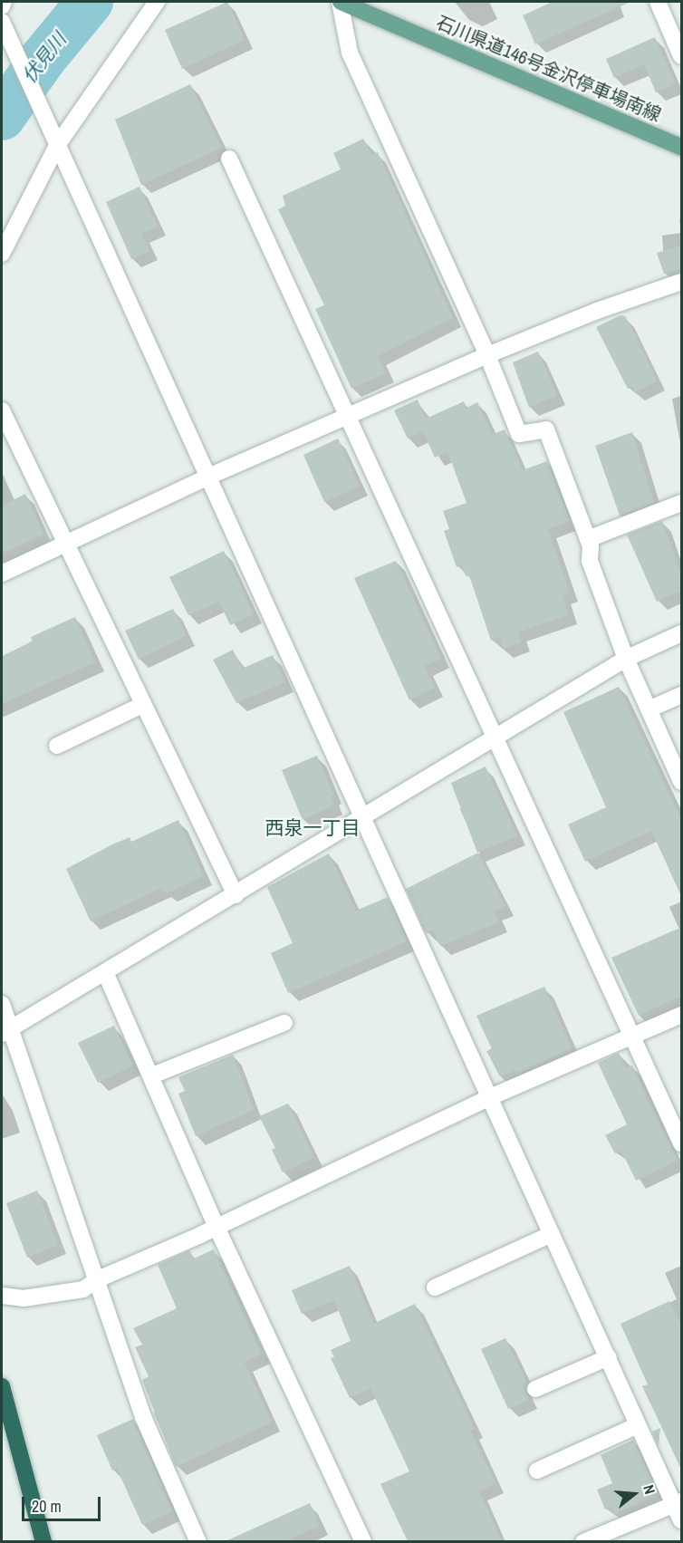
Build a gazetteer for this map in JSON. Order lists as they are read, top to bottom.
{
  "streets": {
    "main road": ["石川県道146号金沢停車場南線"]
  },
  "districts": ["西泉一丁目"],
  "water": ["伏見川"],
  "scale_bar": "20 m",
  "north": "right"
}
